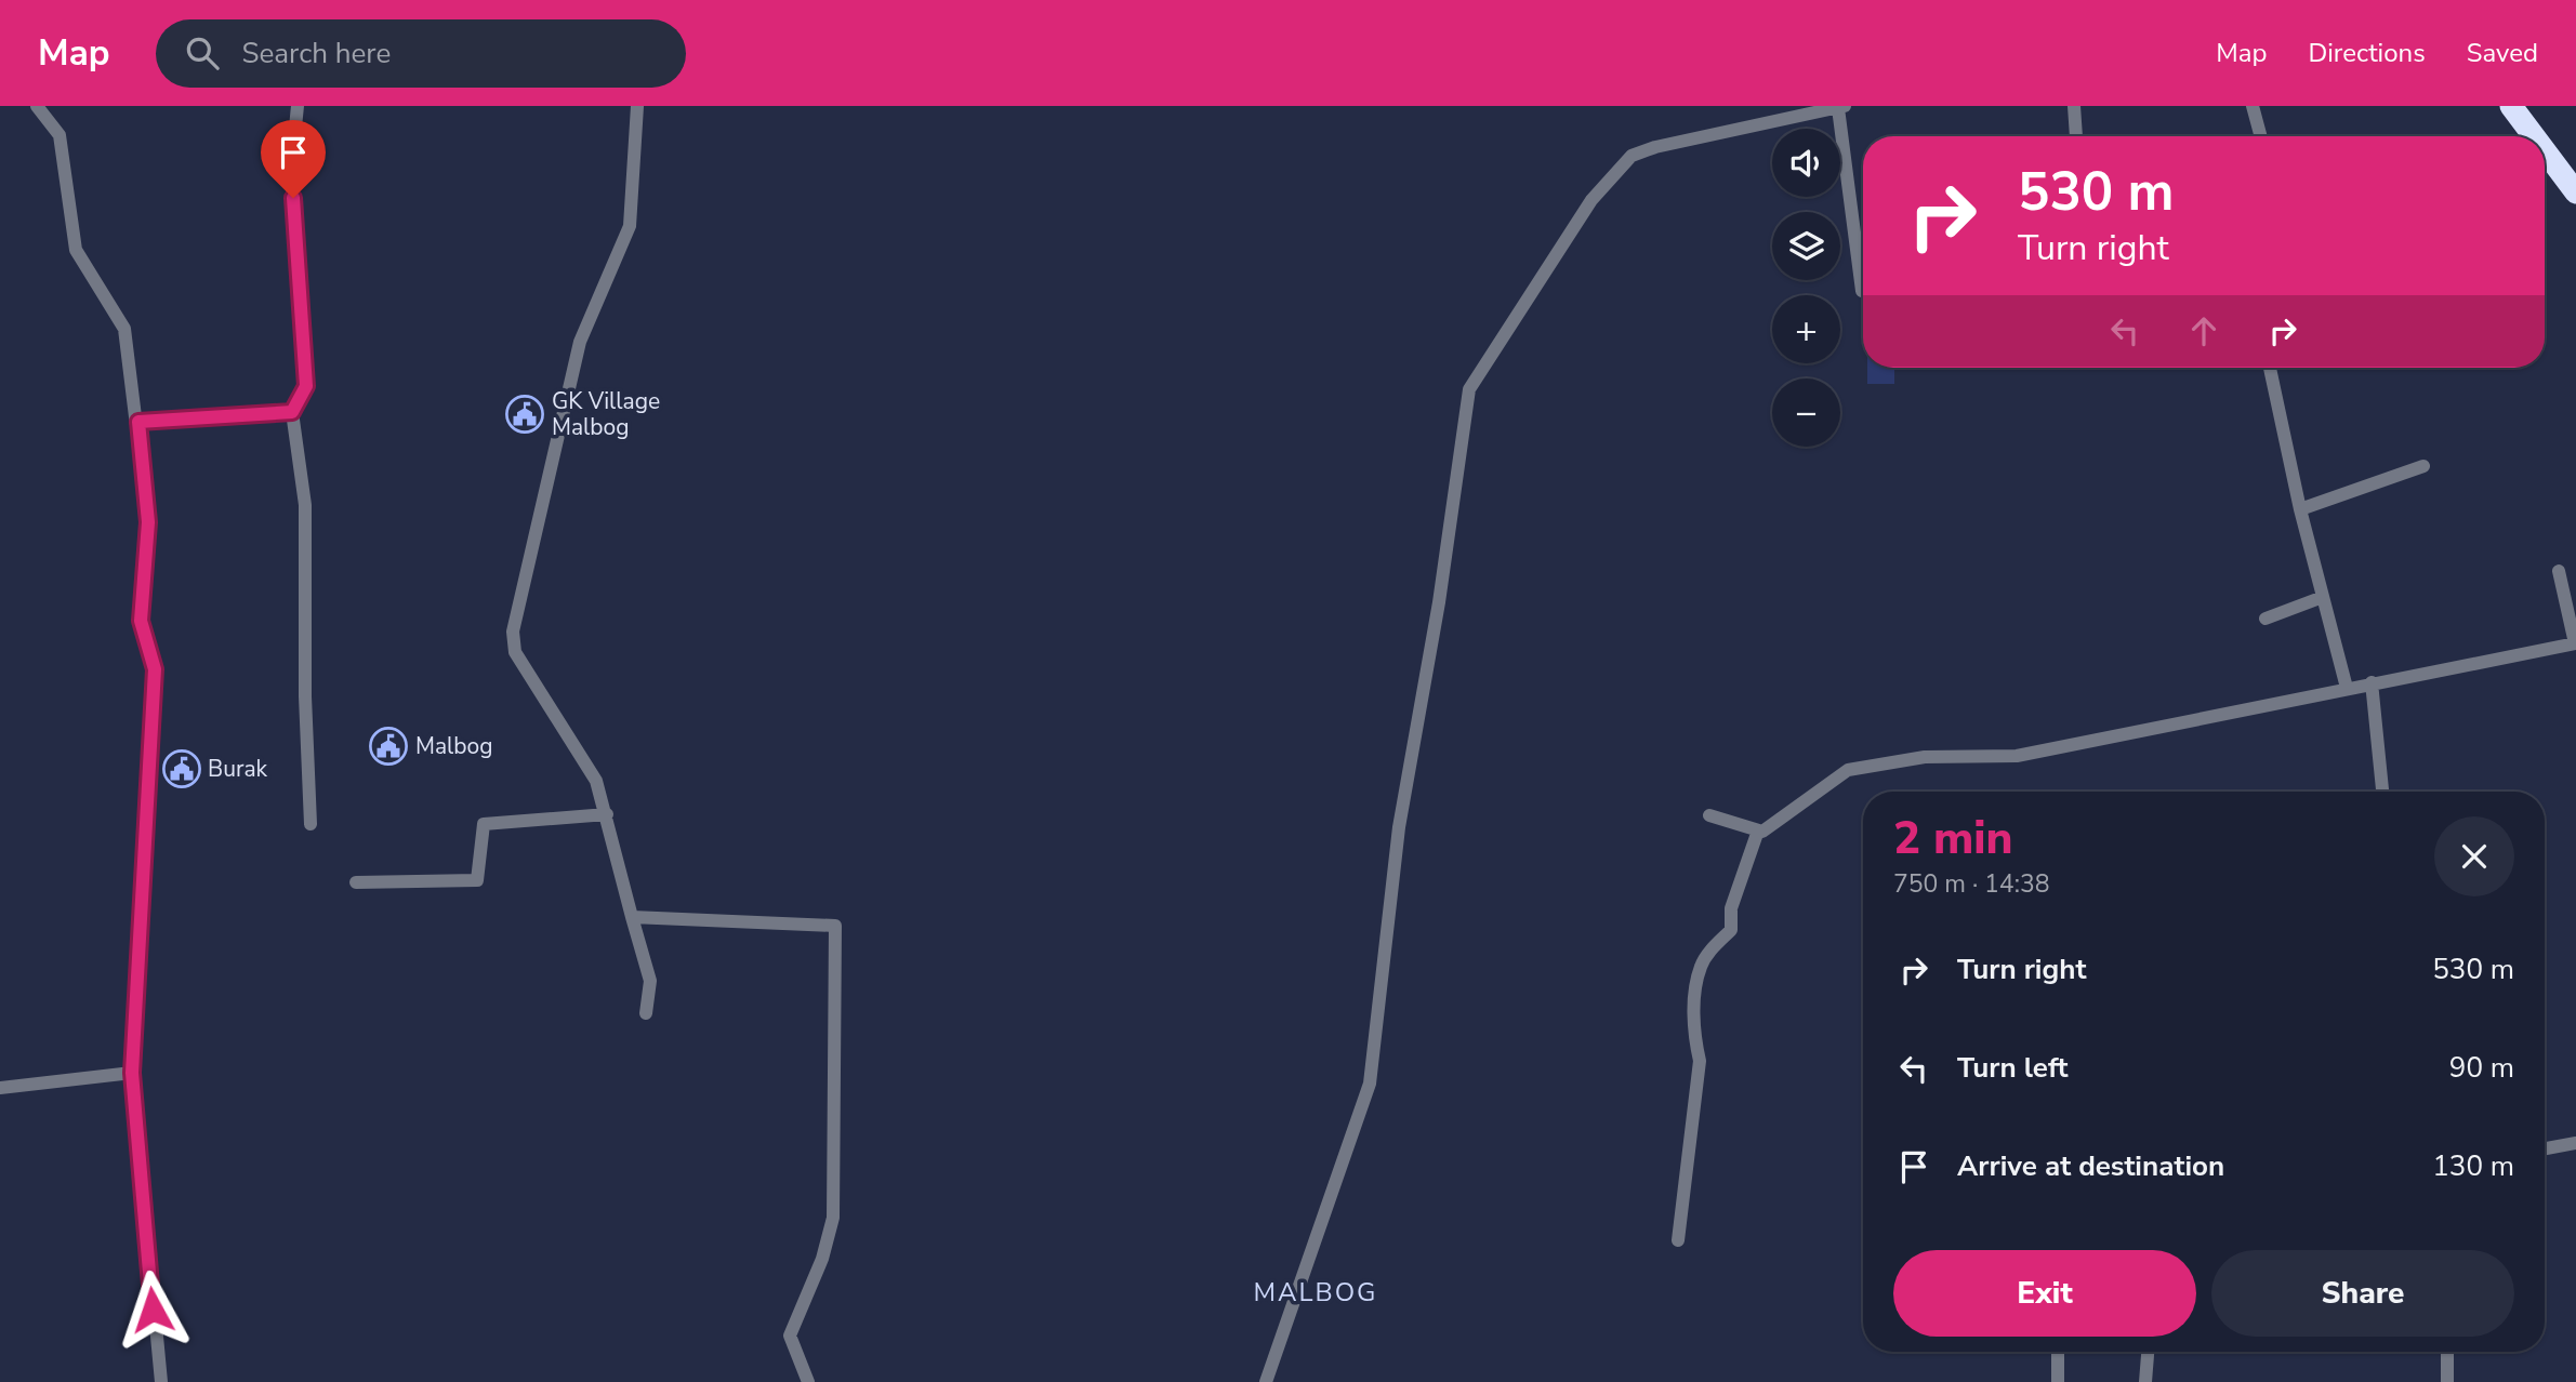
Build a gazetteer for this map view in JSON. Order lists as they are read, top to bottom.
{
  "districts": ["MALBOG"],
  "places": {
    "public building": ["GK Village Malbog", "Malbog", "Burak"]
  },
  "page": {
    "header": "Map",
    "search": "Search here",
    "nav": ["Map", "Directions", "Saved"],
    "map_buttons": ["+", "−"],
    "turn": ["530 m", "Turn right"],
    "heading": ["2 min", "750 m · 14:38"],
    "list": [
      {
        "name": "Turn right",
        "value": "530 m"
      },
      {
        "name": "Turn left",
        "value": "90 m"
      },
      {
        "name": "Arrive at destination",
        "value": "130 m"
      }
    ],
    "buttons": ["Exit", "Share"]
  }
}
